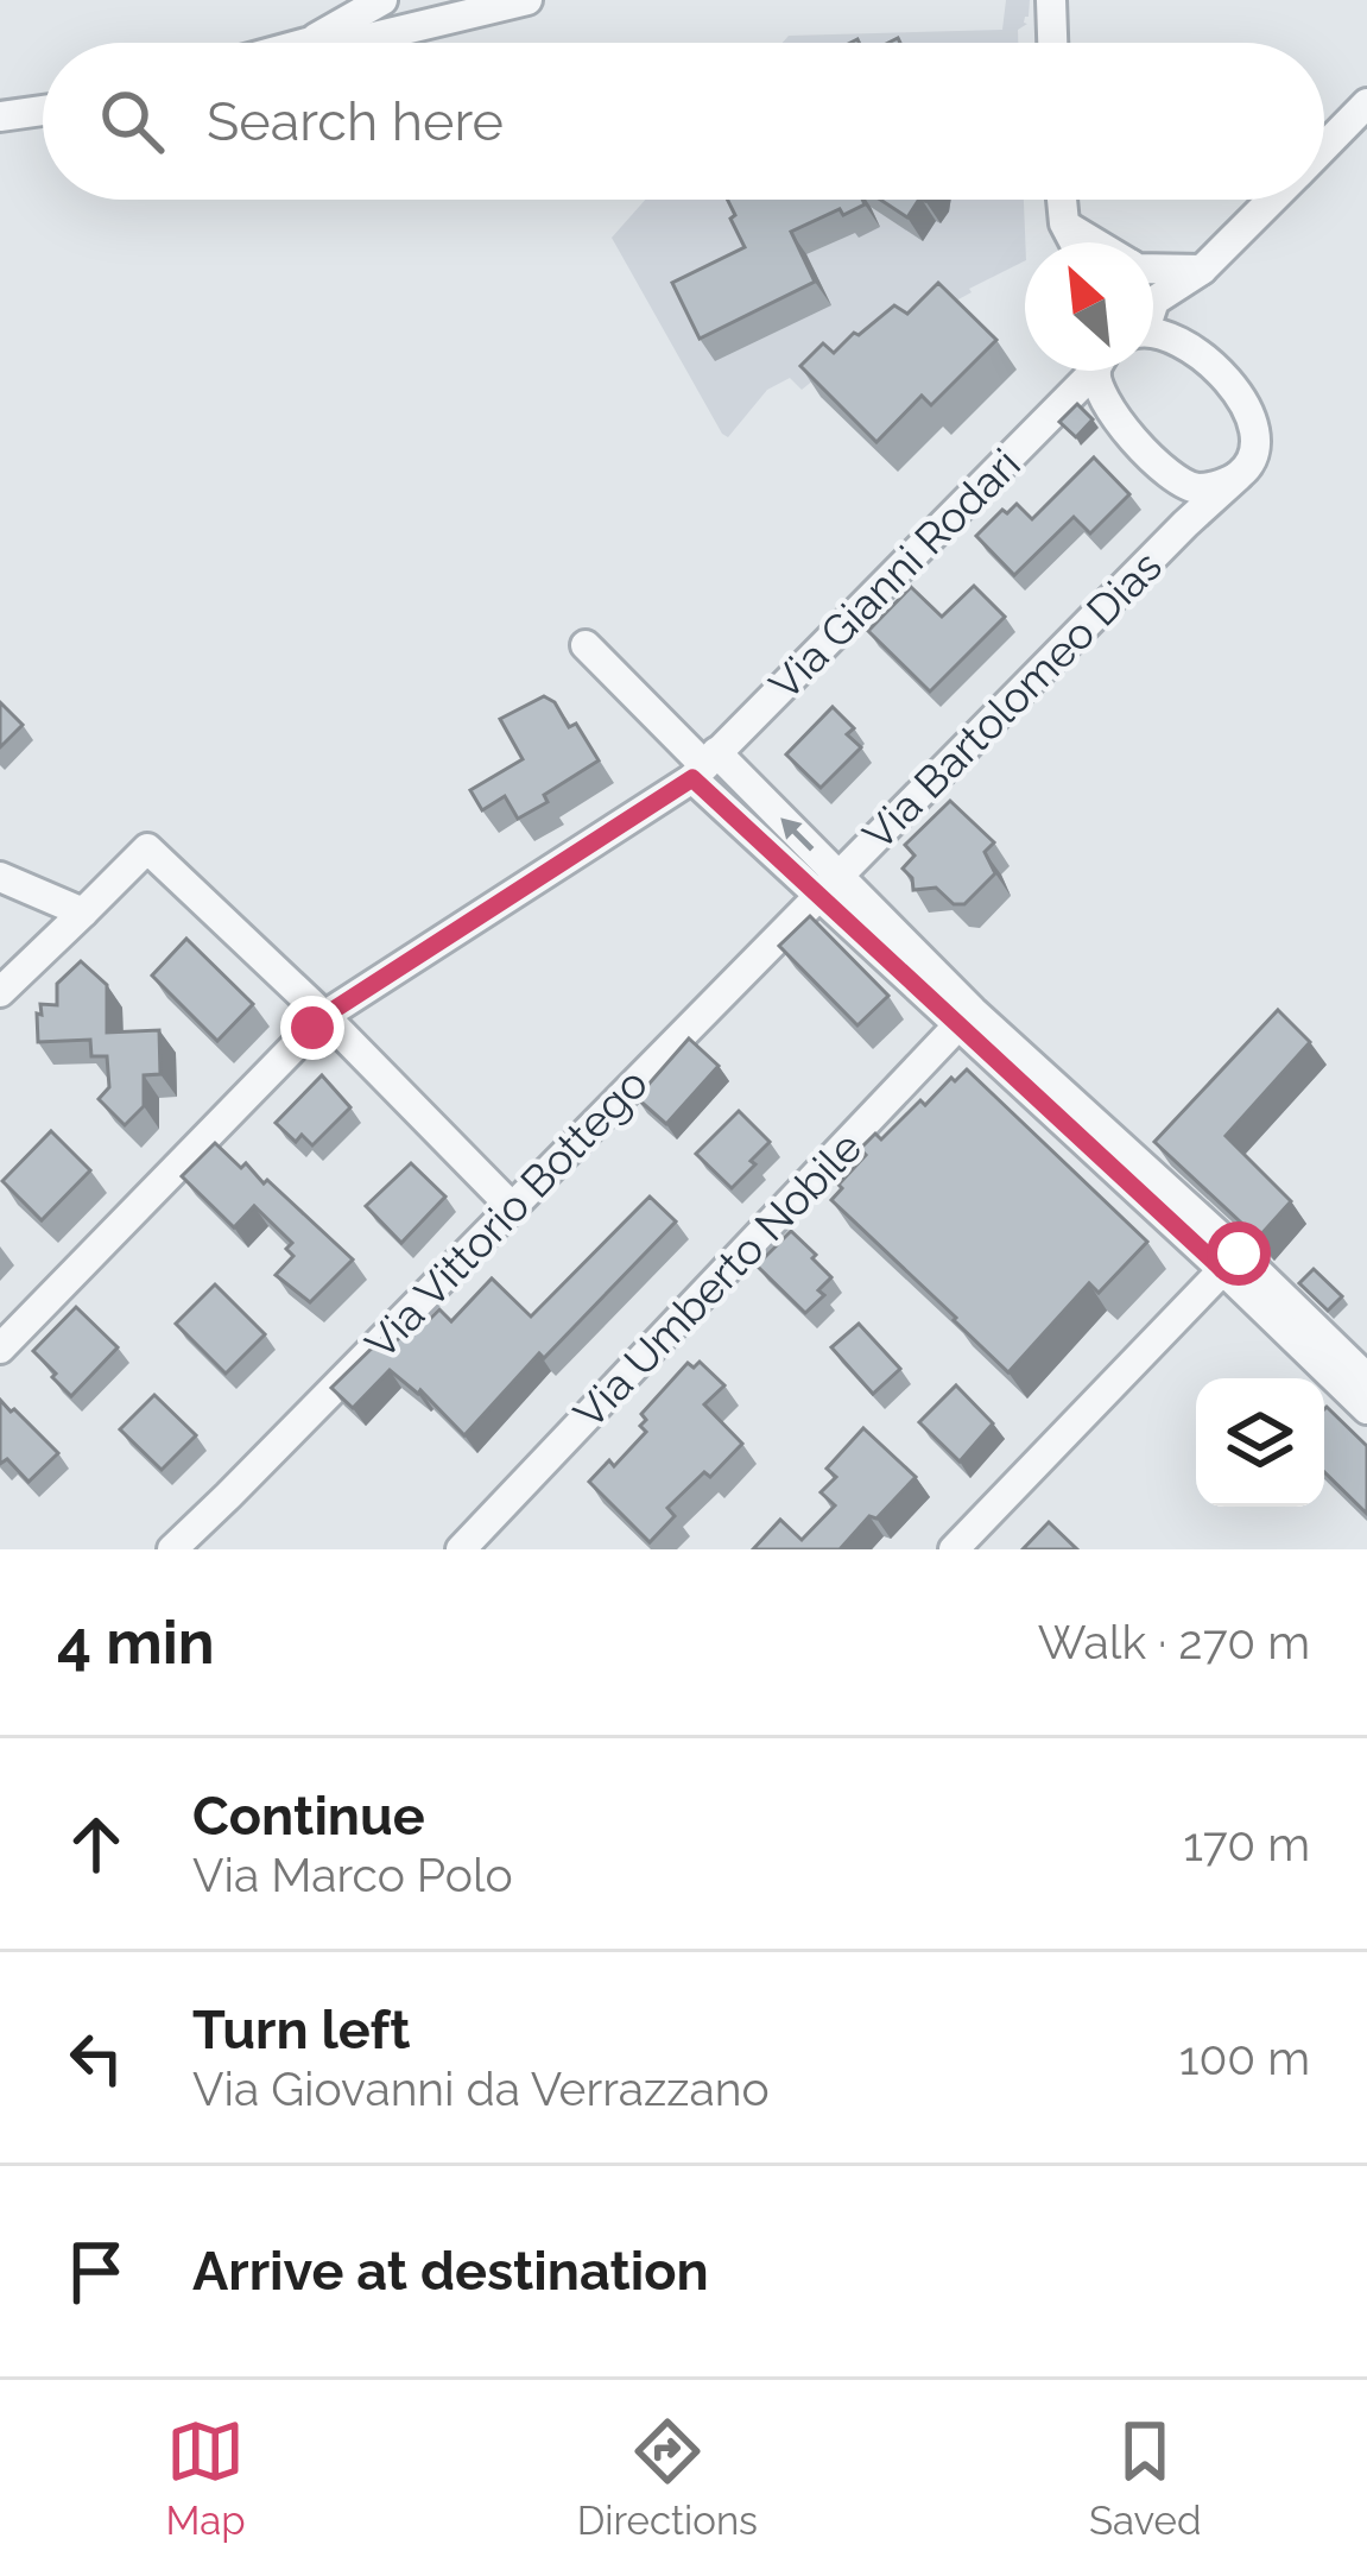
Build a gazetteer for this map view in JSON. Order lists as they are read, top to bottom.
{
  "streets": {
    "street": [
      "Via Gianni Rodari",
      "Via Bartolomeo Dias",
      "Via Vittorio Bottego",
      "Via Umberto Nobile"
    ]
  },
  "crossings": [
    ["Via Bartolomeo Dias", "Via Vittorio Bottego"]
  ],
  "north": "top left",
  "page": {
    "search": "Search here",
    "heading": ["4 min", "Walk · 270 m"],
    "list": [
      ["Continue", "Via Marco Polo", "170 m"],
      ["Turn left", "Via Giovanni da Verrazzano", "100 m"],
      "Arrive at destination"
    ],
    "nav": ["Map", "Directions", "Saved"]
  }
}
